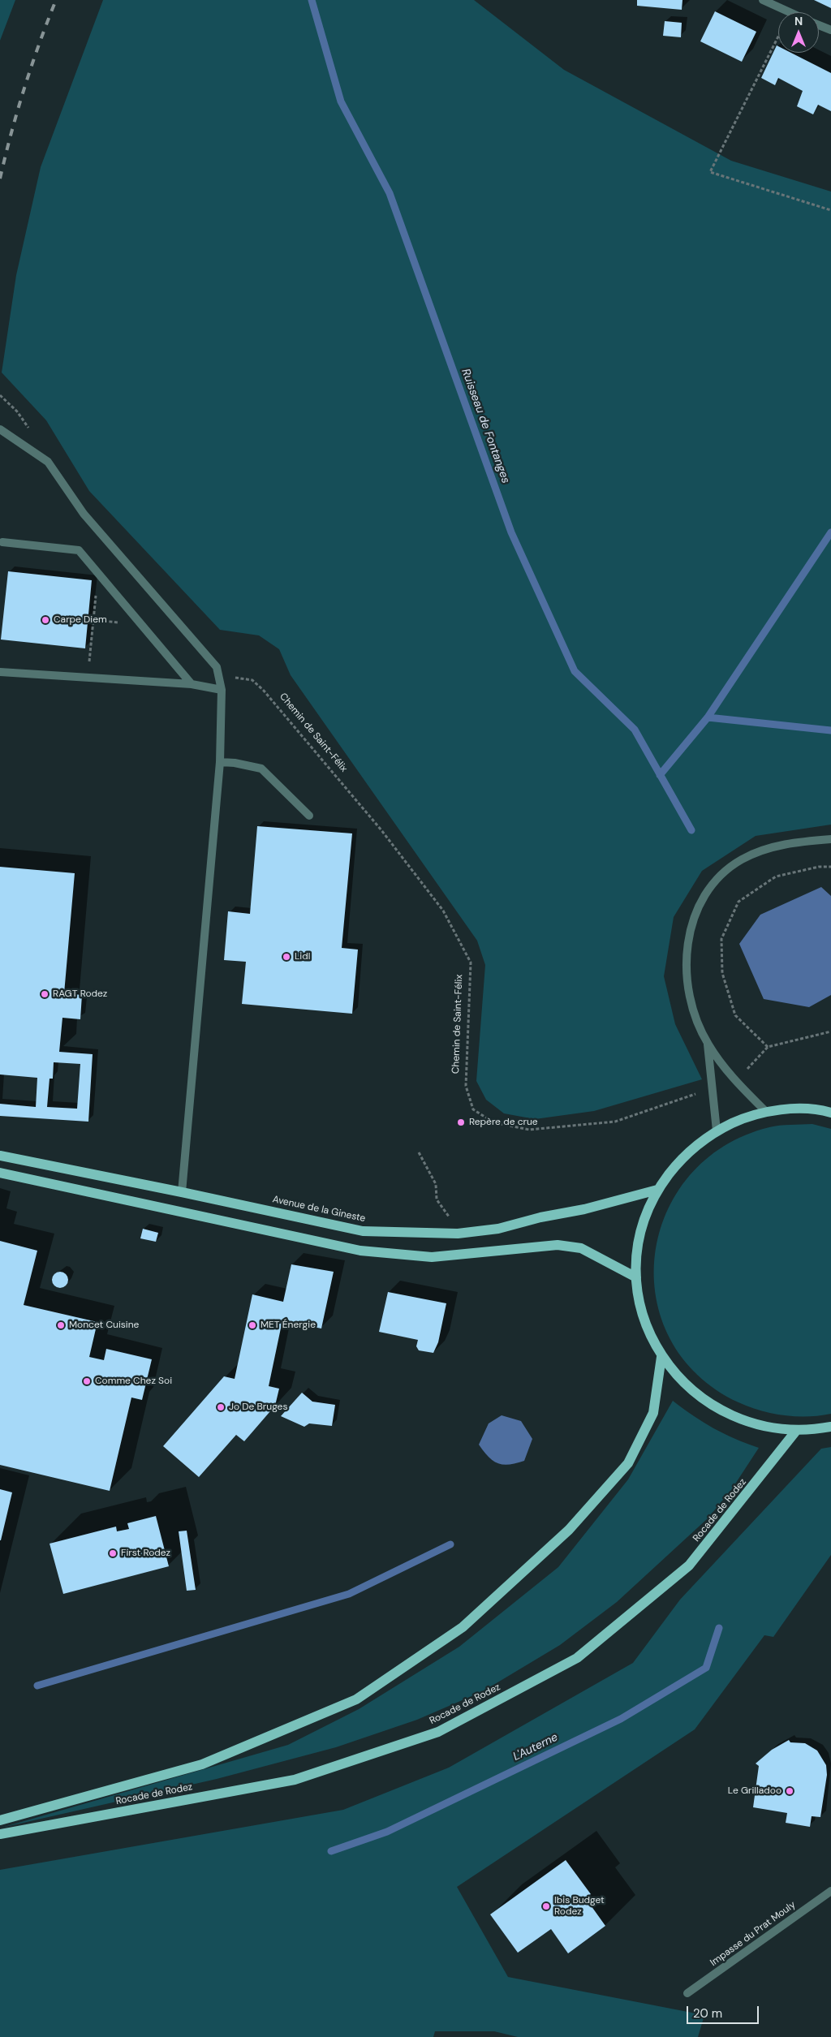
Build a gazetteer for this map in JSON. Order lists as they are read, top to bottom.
{
  "streets": {
    "main road": ["Avenue de la Gineste", "Rocade de Rodez"],
    "street": ["Impasse du Prat Mouly"],
    "path": ["Chemin de Saint-Félix"]
  },
  "water": ["Ruisseau de Fontanges", "L'Auterne"],
  "places": [
    "Carpe Diem",
    "Lidl",
    "RAGT Rodez",
    "Repère de crue",
    "Moncet Cuisine",
    "MET Énergie",
    "Comme Chez Soi",
    "Jo De Bruges",
    "First Rodez",
    "Le Grilladoo",
    "Ibis Budget Rodez"
  ],
  "scale_bar": "20 m",
  "north": "top"
}
